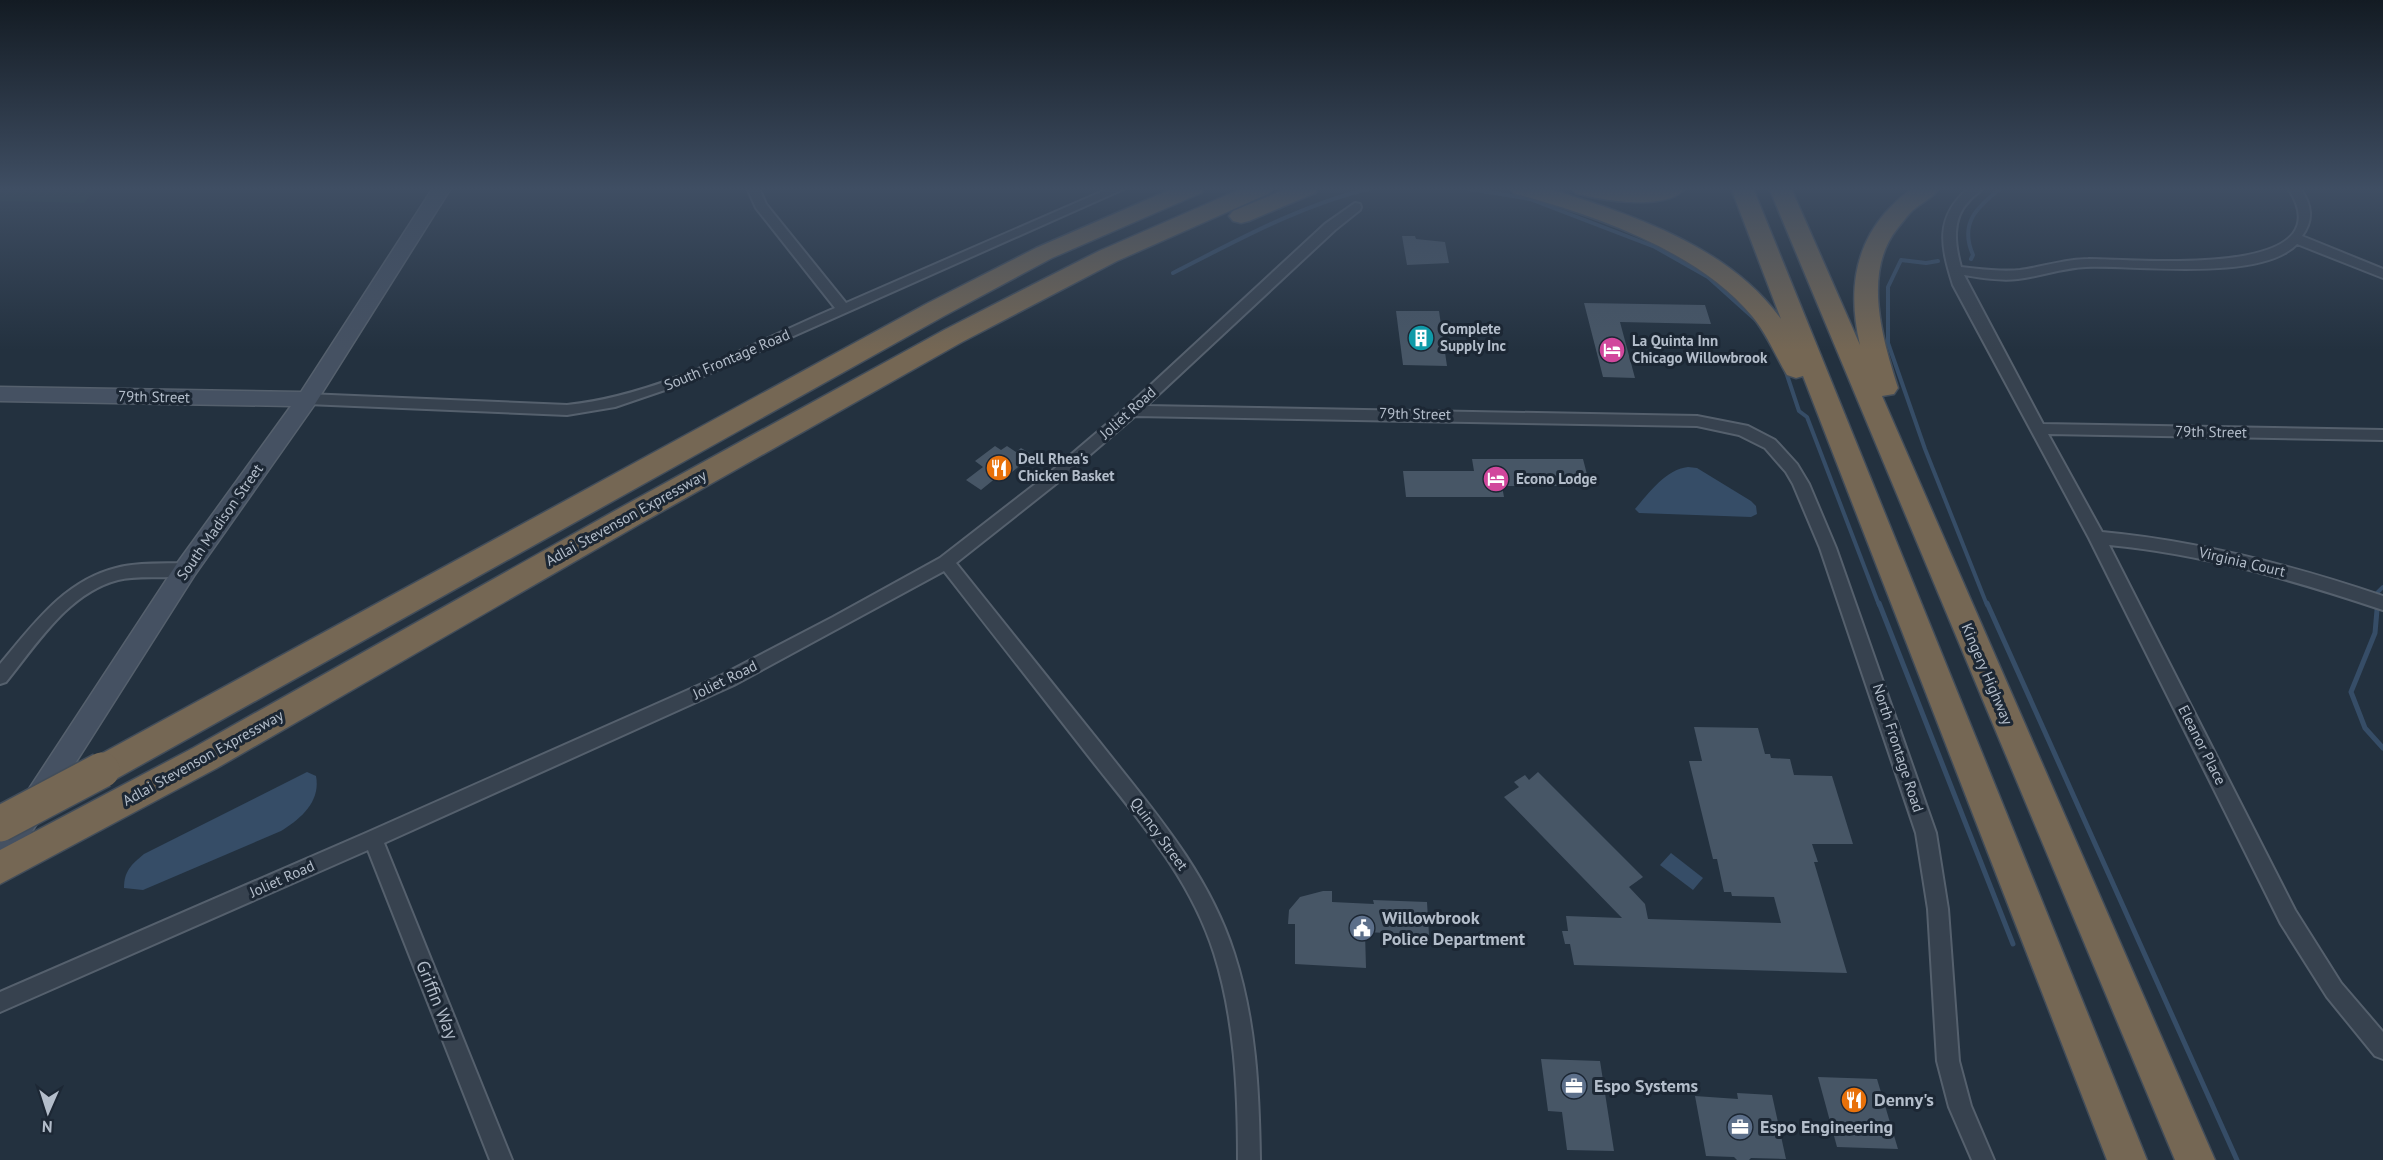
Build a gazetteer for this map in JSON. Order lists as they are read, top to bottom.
{
  "streets": {
    "highway": ["Adlai Stevenson Expressway", "Kingery Highway"],
    "street": [
      "South Frontage Road",
      "79th Street",
      "Joliet Road",
      "South Madison Street",
      "Virginia Court",
      "Eleanor Place",
      "North Frontage Road",
      "Quincy Street",
      "Griffin Way"
    ]
  },
  "crossings": [
    ["South Frontage Road", "79th Street"],
    ["South Frontage Road", "South Madison Street"],
    ["79th Street", "Joliet Road"],
    ["79th Street", "South Madison Street"],
    ["79th Street", "Eleanor Place"],
    ["79th Street", "North Frontage Road"],
    ["Joliet Road", "Quincy Street"],
    ["Joliet Road", "Griffin Way"],
    ["Virginia Court", "Eleanor Place"]
  ],
  "places": {
    "building": ["Complete Supply Inc"],
    "hotel": ["La Quinta Inn Chicago Willowbrook", "Econo Lodge"],
    "restaurant": ["Dell Rhea's Chicken Basket", "Denny's"],
    "public building": ["Willowbrook Police Department"],
    "office": ["Espo Systems", "Espo Engineering"]
  },
  "north": "bottom"
}
